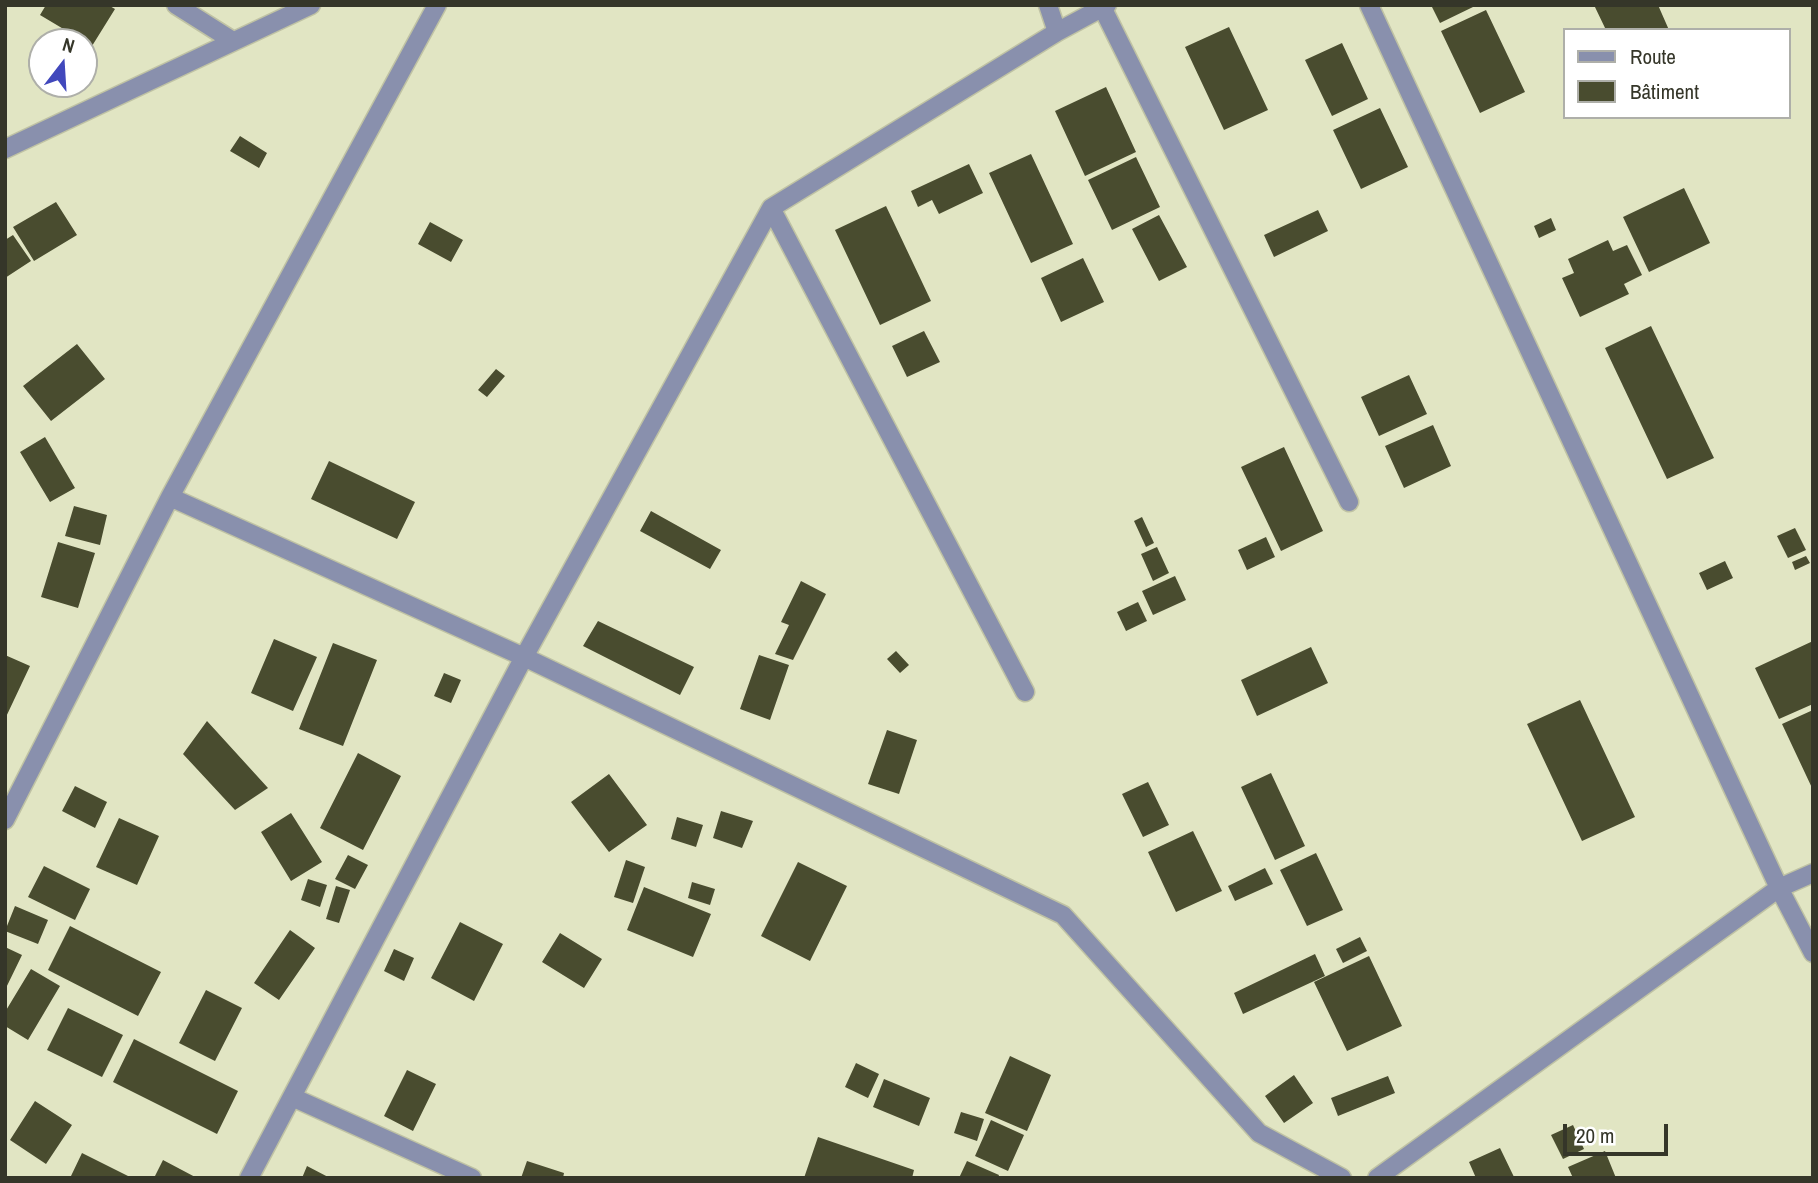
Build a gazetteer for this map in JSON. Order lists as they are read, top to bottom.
{
  "legend": ["Route", "Bâtiment"],
  "scale_bar": "20 m",
  "north": "top"
}
